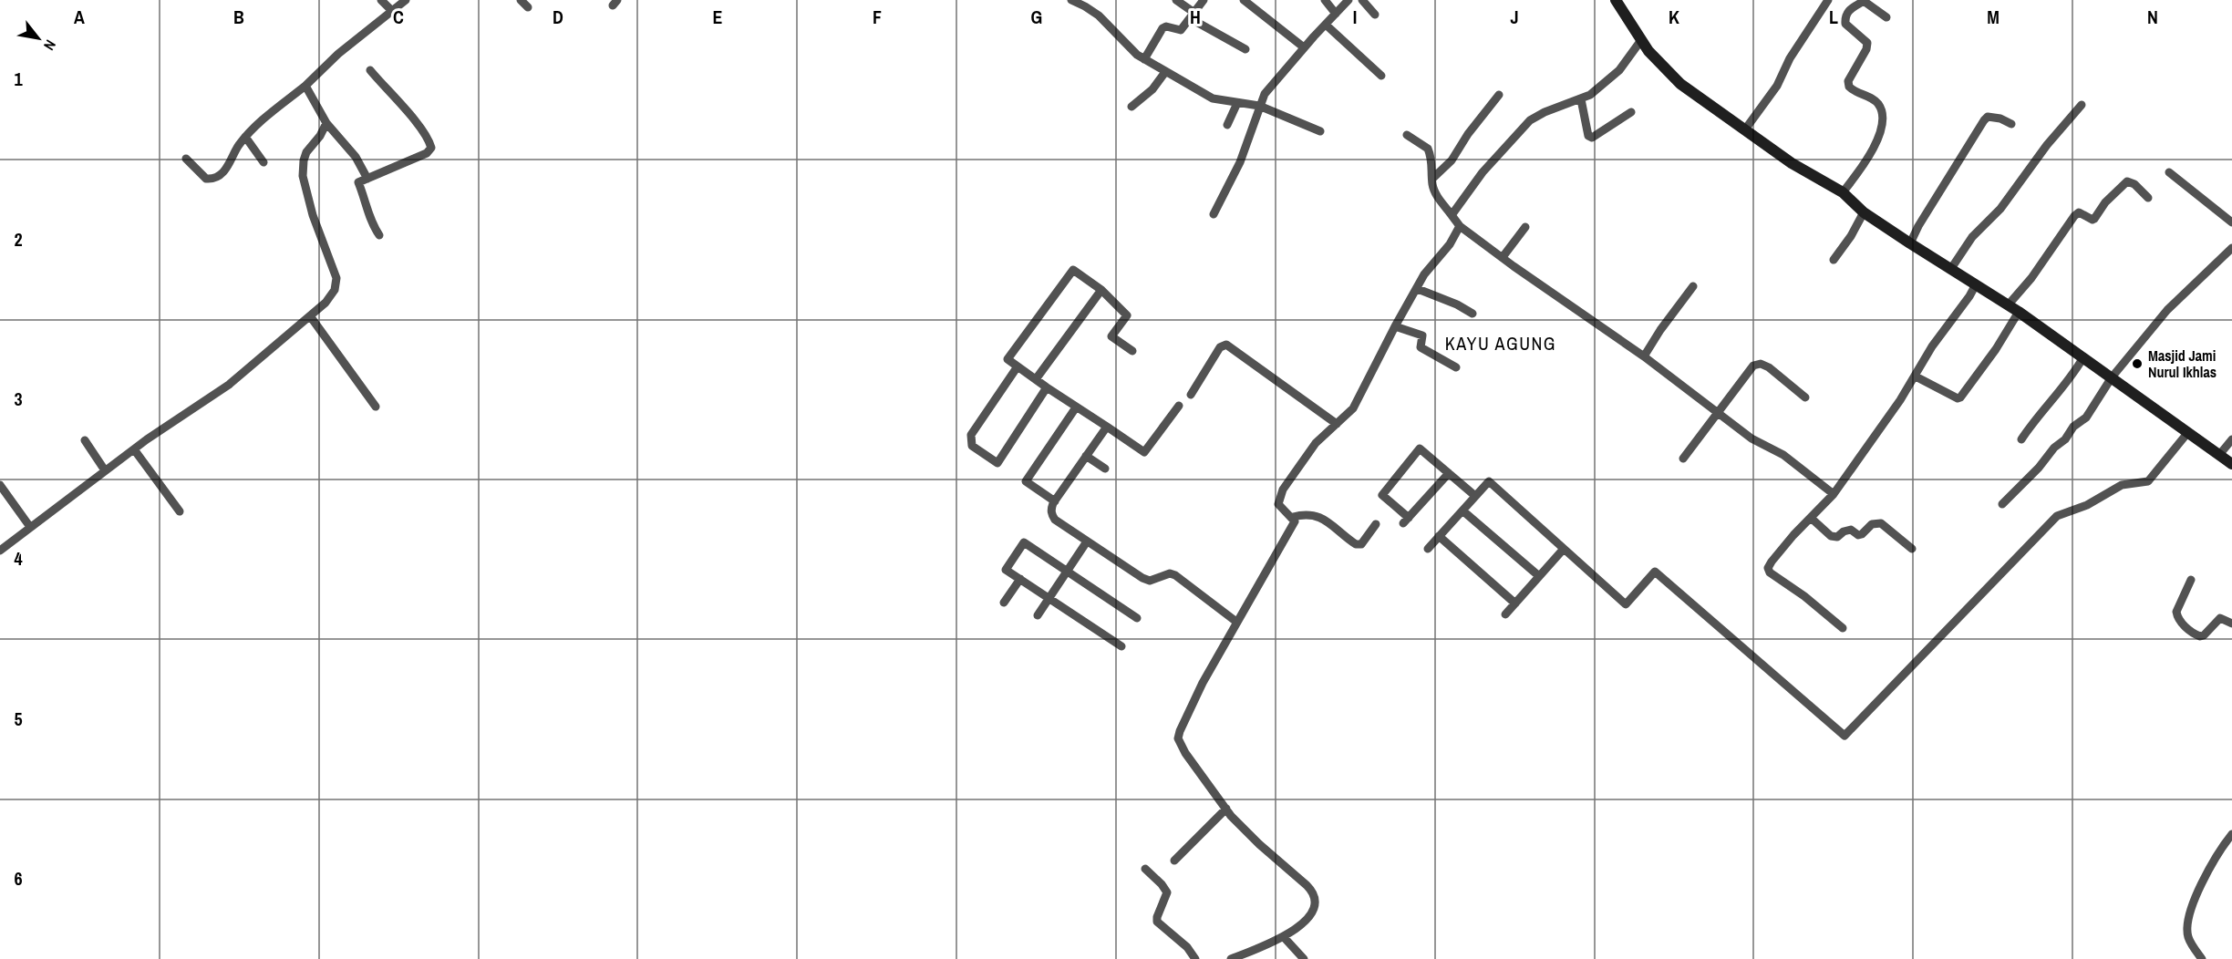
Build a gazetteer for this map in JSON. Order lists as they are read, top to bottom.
{
  "districts": ["KAYU AGUNG"],
  "places": ["Masjid Jami Nurul Ikhlas"],
  "north": "bottom right",
  "grid": {
    "columns": [
      "A",
      "B",
      "C",
      "D",
      "E",
      "F",
      "G",
      "H",
      "I",
      "J",
      "K",
      "L",
      "M",
      "N"
    ],
    "rows": [
      "1",
      "2",
      "3",
      "4",
      "5",
      "6"
    ]
  }
}
